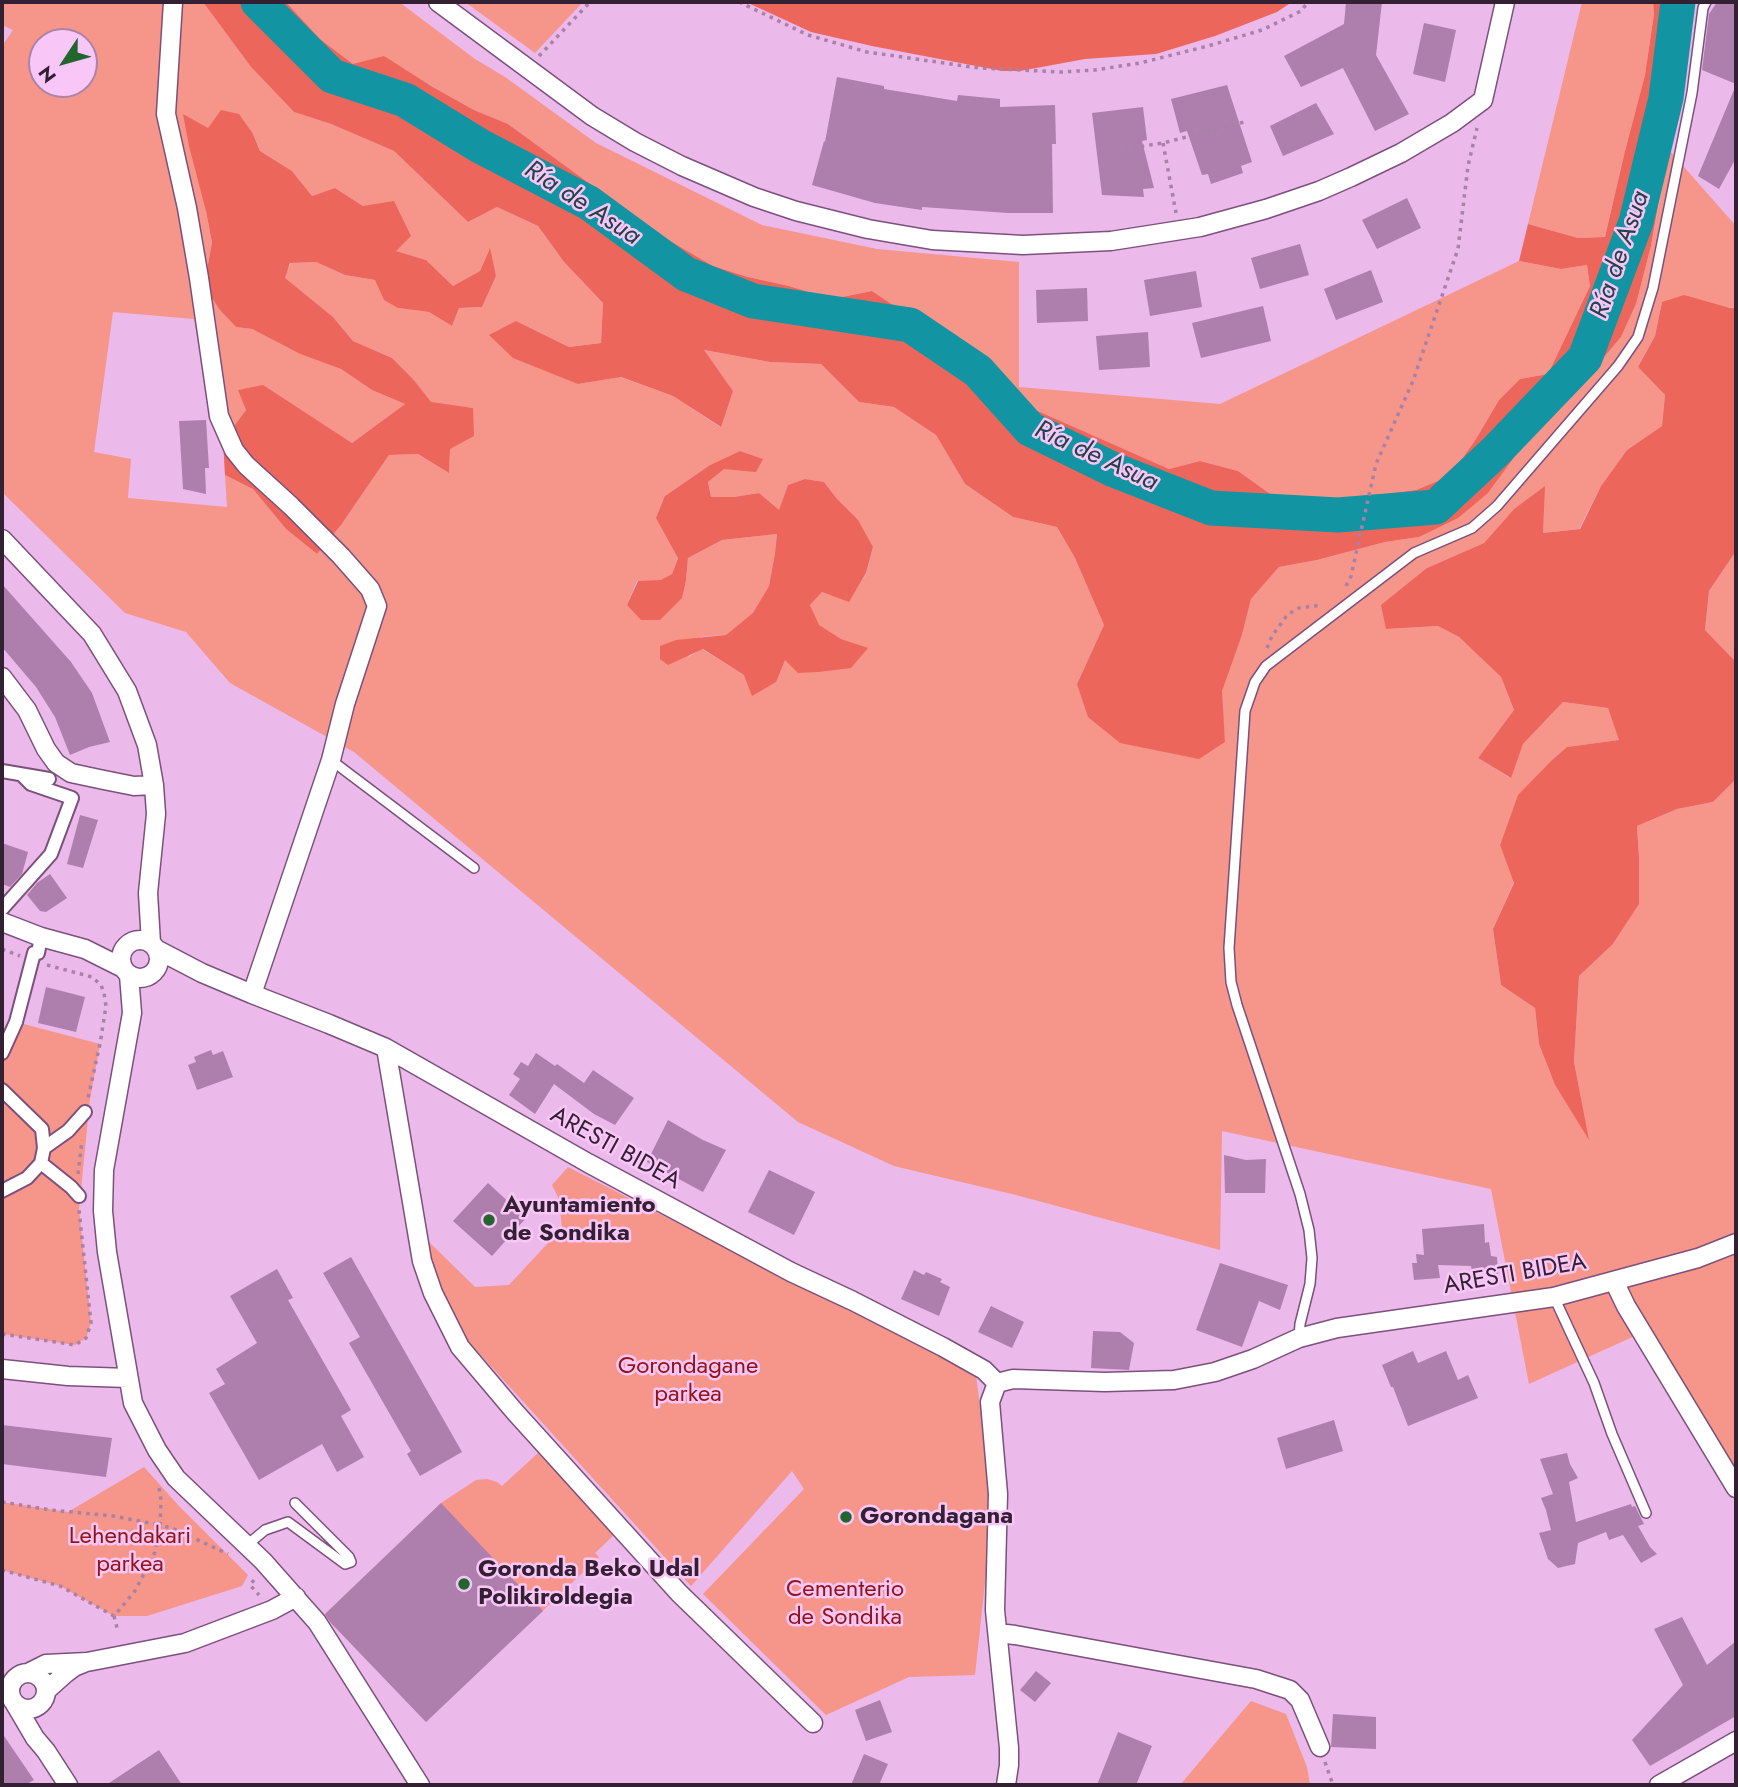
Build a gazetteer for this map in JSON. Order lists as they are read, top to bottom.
{
  "streets": {
    "street": ["ARESTI BIDEA"]
  },
  "water": ["Ría de Asua"],
  "parks": ["Gorondagane parkea", "Lehendakari parkea", "Cementerio de Sondika"],
  "places": ["Ayuntamiento de Sondika", "Gorondagana", "Goronda Beko Udal Polikiroldegia"],
  "north": "bottom left"
}
